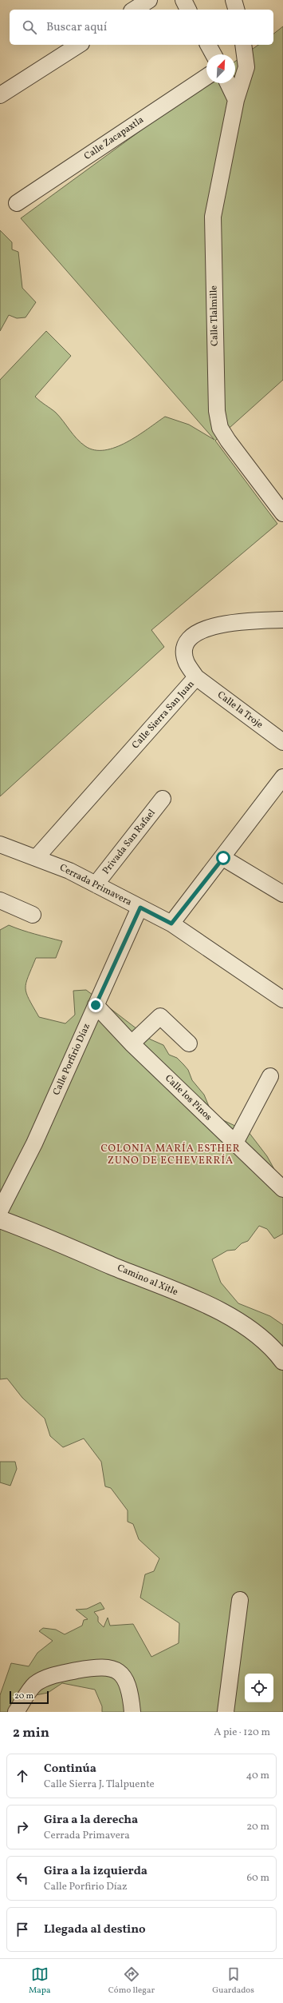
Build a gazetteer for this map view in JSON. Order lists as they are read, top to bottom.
{
  "streets": {
    "street": [
      "Calle Zacapaxtla",
      "Calle Tlalmille",
      "Calle la Troje",
      "Calle Sierra San Juan",
      "Privada San Rafael",
      "Cerrada Primavera",
      "Calle Porfirio Díaz",
      "Calle los Pinos",
      "Camino al Xitle"
    ]
  },
  "crossings": [
    ["Calle la Troje", "Calle Sierra San Juan"],
    ["Calle Sierra San Juan", "Cerrada Primavera"],
    ["Privada San Rafael", "Cerrada Primavera"],
    ["Cerrada Primavera", "Calle Porfirio Díaz"],
    ["Calle Porfirio Díaz", "Calle los Pinos"]
  ],
  "districts": ["COLONIA MARÍA ESTHER ZUNO DE ECHEVERRÍA"],
  "scale_bar": "20 m",
  "north": "top right",
  "page": {
    "search": "Buscar aquí",
    "scale": "20 m",
    "heading": ["2 min", "A pie · 120 m"],
    "list": [
      ["Continúa", "Calle Sierra J. Tlalpuente", "40 m"],
      ["Gira a la derecha", "Cerrada Primavera", "20 m"],
      ["Gira a la izquierda", "Calle Porfirio Díaz", "60 m"],
      "Llegada al destino"
    ],
    "nav": ["Mapa", "Cómo llegar", "Guardados"]
  }
}
